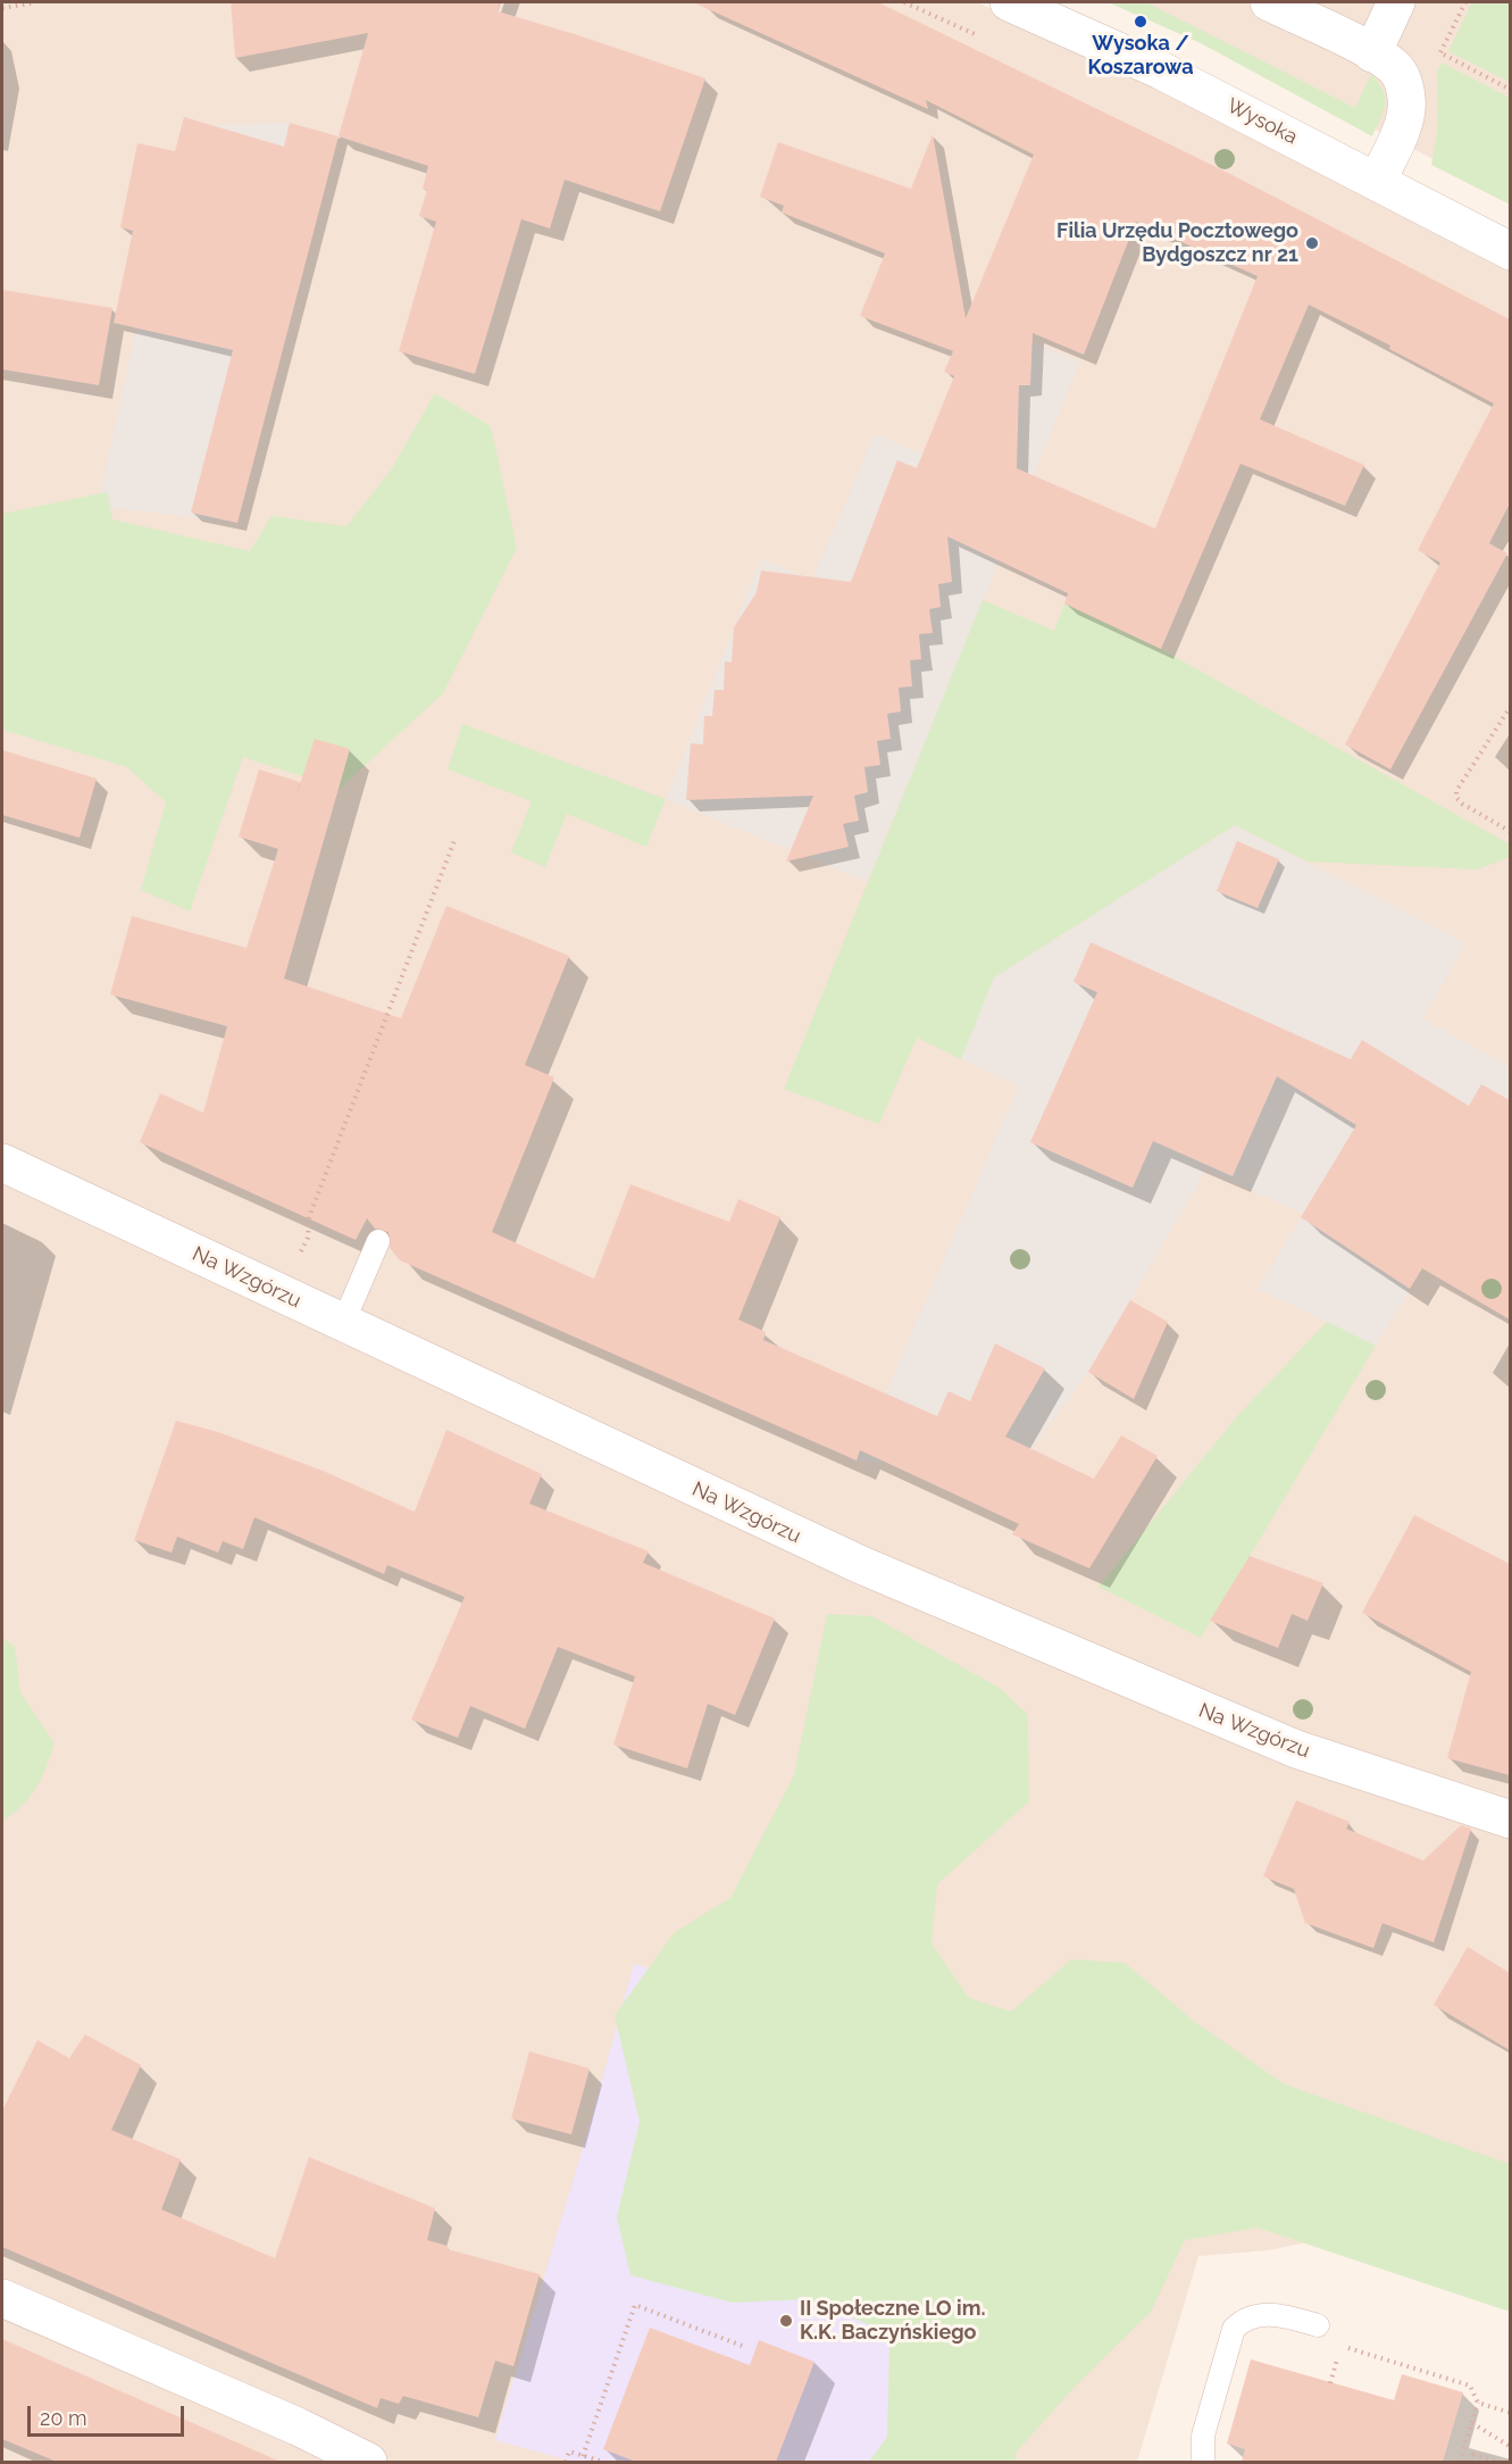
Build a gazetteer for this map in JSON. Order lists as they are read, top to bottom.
{
  "streets": {
    "street": ["Wysoka", "Na Wzgórzu"]
  },
  "places": ["Wysoka / Koszarowa", "Filia Urzędu Pocztowego Bydgoszcz nr 21", "II Społeczne LO im. K.K. Baczyńskiego"],
  "scale_bar": "20 m"
}
